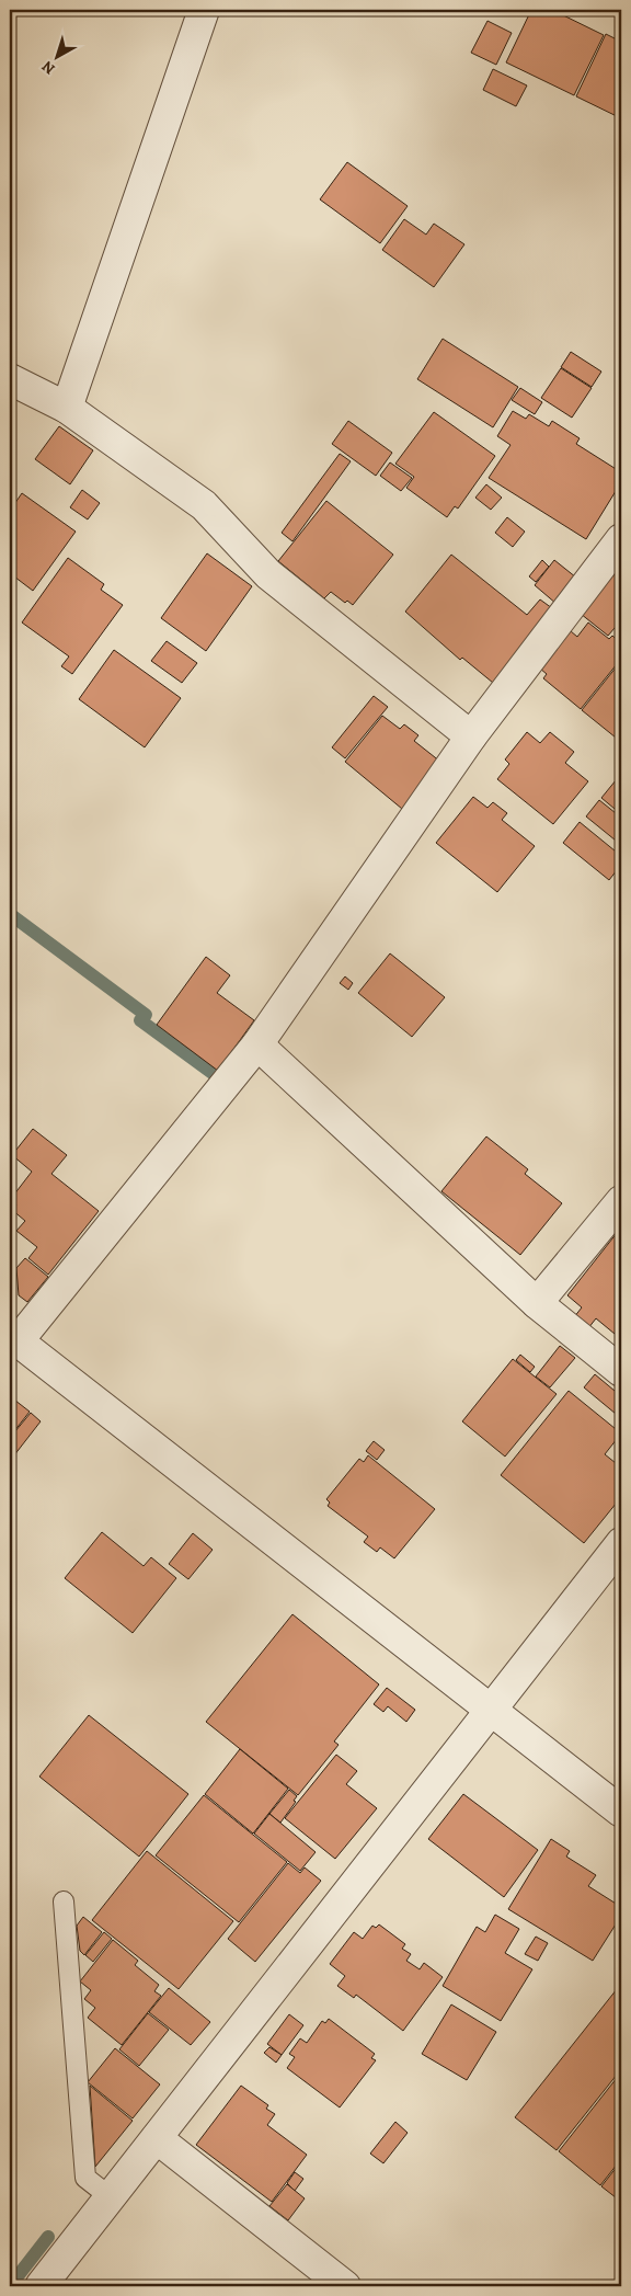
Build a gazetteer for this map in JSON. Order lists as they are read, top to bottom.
{
  "north": "bottom left"
}
